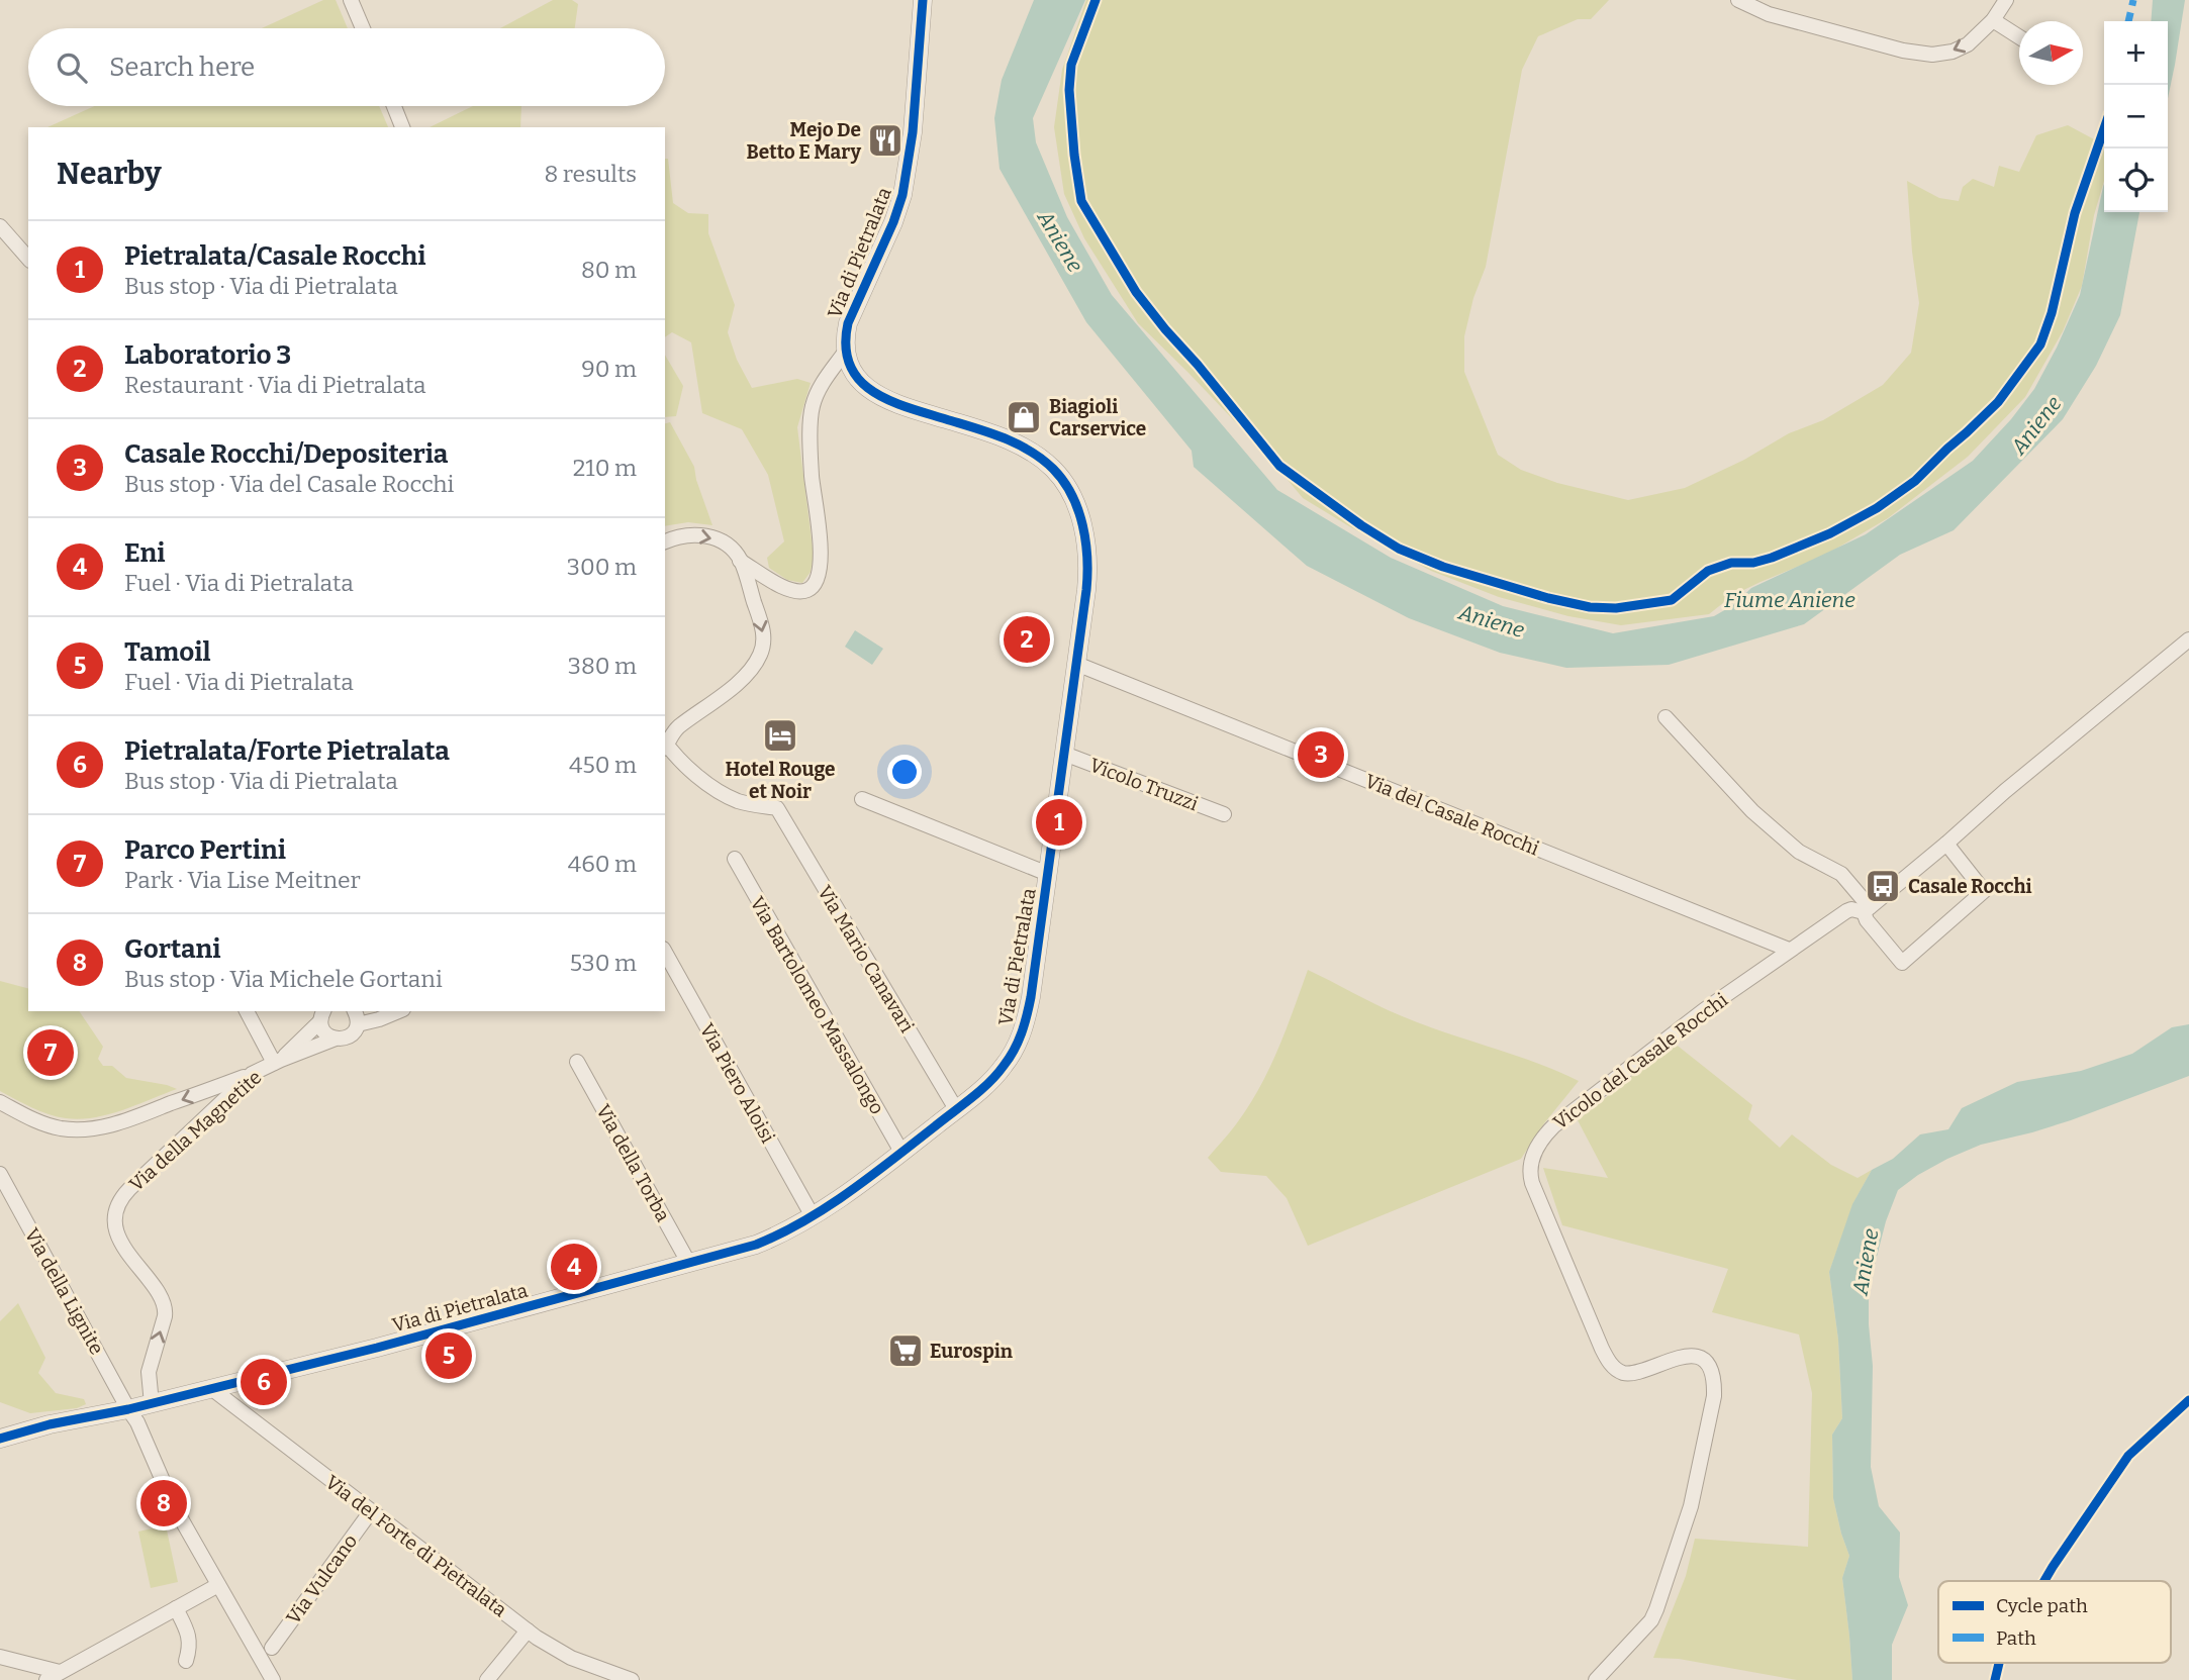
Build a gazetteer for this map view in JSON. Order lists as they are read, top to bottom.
{
  "streets": {
    "street": [
      "Via di Pietralata",
      "Vicolo Truzzi",
      "Via del Casale Rocchi",
      "Via Mario Canavari",
      "Via Bartolomeo Massalongo",
      "Vicolo del Casale Rocchi",
      "Via Piero Aloisi",
      "Via della Magnetite",
      "Via della Torba",
      "Via della Lignite",
      "Via del Forte di Pietralata",
      "Via Vulcano"
    ]
  },
  "crossings": [
    ["Via di Pietralata", "Vicolo Truzzi"],
    ["Via di Pietralata", "Via del Casale Rocchi"],
    ["Via di Pietralata", "Via Mario Canavari"],
    ["Via di Pietralata", "Via Bartolomeo Massalongo"],
    ["Via di Pietralata", "Via Piero Aloisi"],
    ["Via di Pietralata", "Via della Magnetite"],
    ["Via di Pietralata", "Via della Torba"],
    ["Via di Pietralata", "Via della Lignite"],
    ["Via di Pietralata", "Via del Forte di Pietralata"],
    ["Via del Casale Rocchi", "Vicolo del Casale Rocchi"],
    ["Via del Forte di Pietralata", "Via Vulcano"]
  ],
  "one_way": ["Via della Magnetite"],
  "water": ["Aniene", "Fiume Aniene"],
  "places": {
    "restaurant": ["Mejo De Betto E Mary"],
    "shop": ["Biagioli Carservice"],
    "hotel": ["Hotel Rouge et Noir"],
    "bus stop": ["Casale Rocchi"],
    "supermarket": ["Eurospin"]
  },
  "legend": ["Cycle path", "Path"],
  "north": "right",
  "page": {
    "map_buttons": ["+", "−"],
    "search": "Search here",
    "heading": ["Nearby", "8 results"],
    "list": [
      {
        "mark": "1",
        "name": "Pietralata/Casale Rocchi",
        "note": "Bus stop · Via di Pietralata",
        "value": "80 m"
      },
      {
        "mark": "2",
        "name": "Laboratorio 3",
        "note": "Restaurant · Via di Pietralata",
        "value": "90 m"
      },
      {
        "mark": "3",
        "name": "Casale Rocchi/Depositeria",
        "note": "Bus stop · Via del Casale Rocchi",
        "value": "210 m"
      },
      {
        "mark": "4",
        "name": "Eni",
        "note": "Fuel · Via di Pietralata",
        "value": "300 m"
      },
      {
        "mark": "5",
        "name": "Tamoil",
        "note": "Fuel · Via di Pietralata",
        "value": "380 m"
      },
      {
        "mark": "6",
        "name": "Pietralata/Forte Pietralata",
        "note": "Bus stop · Via di Pietralata",
        "value": "450 m"
      },
      {
        "mark": "7",
        "name": "Parco Pertini",
        "note": "Park · Via Lise Meitner",
        "value": "460 m"
      },
      {
        "mark": "8",
        "name": "Gortani",
        "note": "Bus stop · Via Michele Gortani",
        "value": "530 m"
      }
    ],
    "pins": [
      "2",
      "3",
      "1",
      "7",
      "4",
      "5",
      "6",
      "8"
    ]
  }
}
